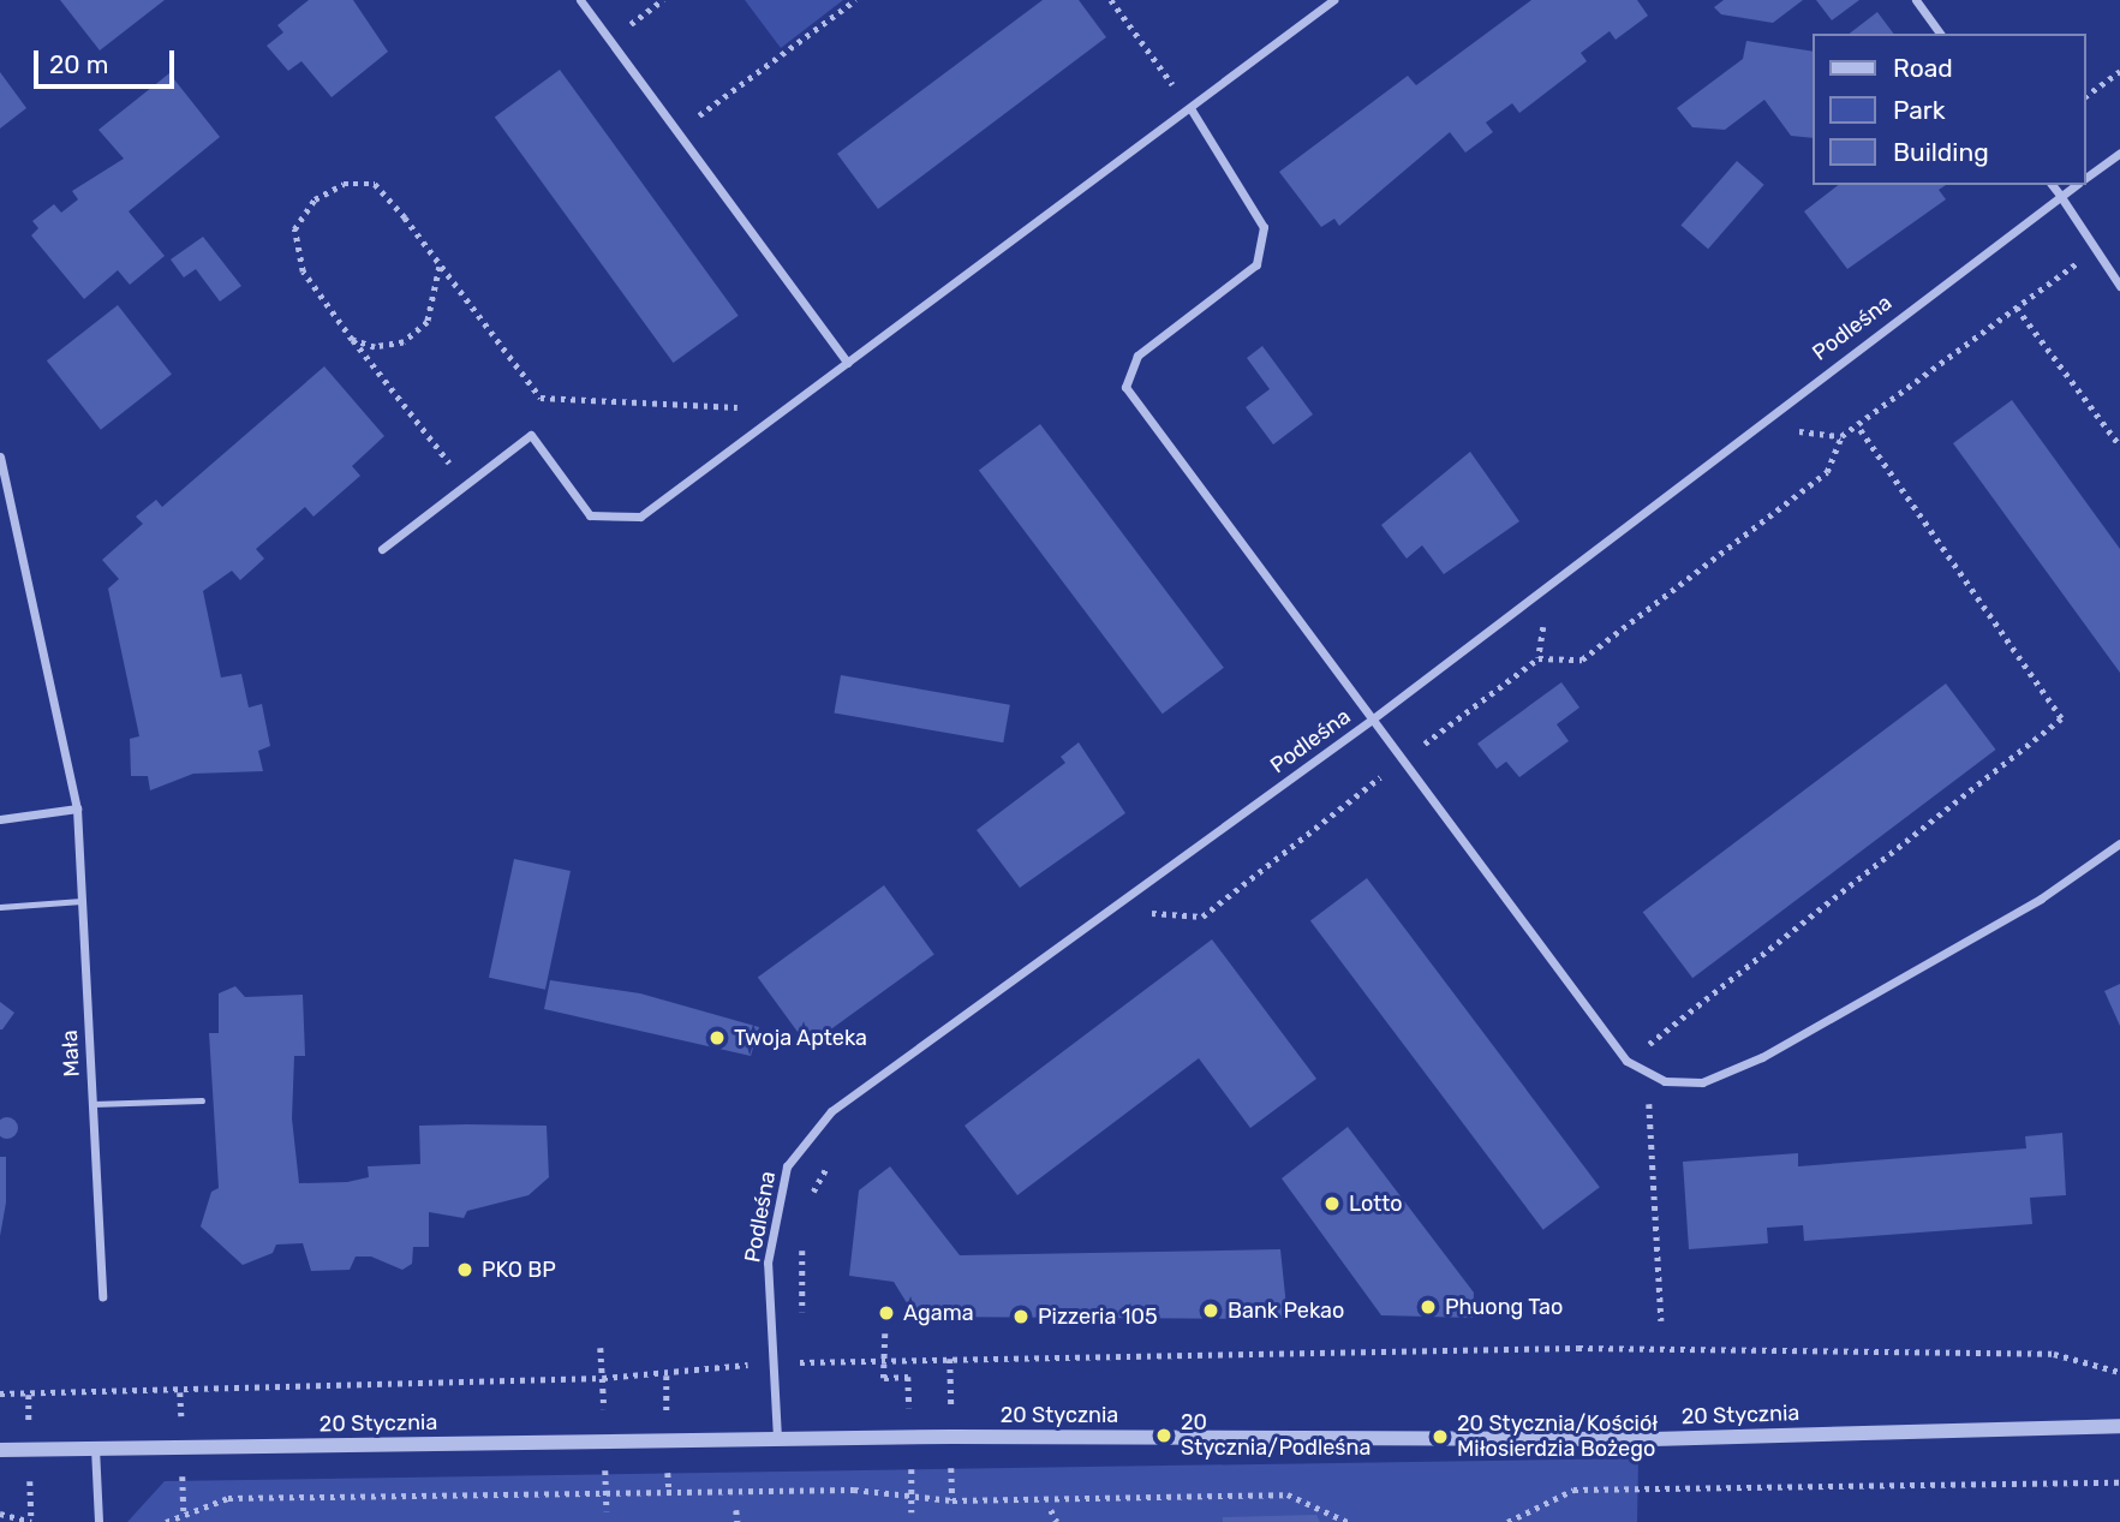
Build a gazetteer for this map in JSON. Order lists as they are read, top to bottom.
{
  "streets": {
    "street": ["Podleśna", "Mała", "20 Stycznia"]
  },
  "crossings": [
    ["Podleśna", "20 Stycznia"]
  ],
  "places": [
    "Twoja Apteka",
    "Lotto",
    "PKO BP",
    "Phuong Tao",
    "Bank Pekao",
    "Agama",
    "Pizzeria 105",
    "20 Stycznia/Podleśna",
    "20 Stycznia/Kościół Miłosierdzia Bożego"
  ],
  "legend": ["Road", "Park", "Building"],
  "scale_bar": "20 m"
}
